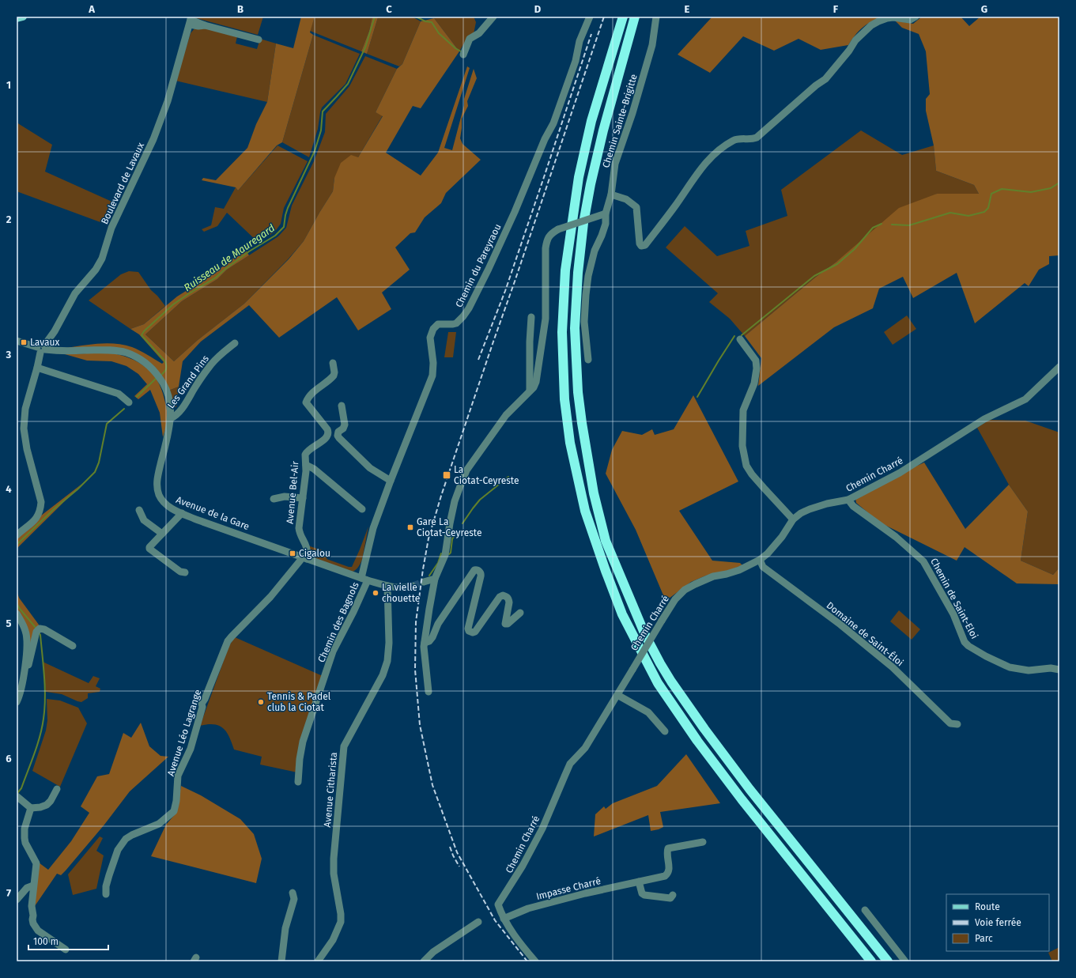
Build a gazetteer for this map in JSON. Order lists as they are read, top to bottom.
{
  "streets": {
    "street": [
      "Chemin Sainte-Brigitte",
      "Boulevard de Lavaux",
      "Chemin du Pareyraou",
      "Les Grand Pins",
      "Chemin Charré",
      "Avenue Bel-Air",
      "Avenue de la Gare",
      "Chemin de Saint-Eloi",
      "Chemin des Bagnols",
      "Domaine de Saint-Éloi",
      "Avenue Léo Lagrange",
      "Avenue Citharista",
      "Impasse Charré"
    ]
  },
  "crossings": [
    ["Boulevard de Lavaux", "Avenue de la Gare"],
    ["Chemin du Pareyraou", "Avenue de la Gare"],
    ["Chemin du Pareyraou", "Chemin des Bagnols"],
    ["Les Grand Pins", "Avenue de la Gare"],
    ["Chemin Charré", "Chemin de Saint-Eloi"],
    ["Chemin Charré", "Domaine de Saint-Éloi"],
    ["Chemin Charré", "Impasse Charré"],
    ["Avenue Bel-Air", "Avenue de la Gare"],
    ["Avenue Bel-Air", "Avenue Léo Lagrange"],
    ["Avenue de la Gare", "Chemin des Bagnols"],
    ["Avenue de la Gare", "Avenue Léo Lagrange"],
    ["Avenue de la Gare", "Avenue Citharista"]
  ],
  "water": ["Ruisseau de Mauregard"],
  "places": {
    "transit": [
      "Lavaux",
      "La Ciotat-Ceyreste",
      "Gare La Ciotat-Ceyreste",
      "Cigalou"
    ],
    "other": ["La vielle chouette", "Tennis & Padel club la Ciotat"]
  },
  "legend": ["Route", "Voie ferrée", "Parc"],
  "scale_bar": "100 m",
  "grid": {
    "columns": [
      "A",
      "B",
      "C",
      "D",
      "E",
      "F",
      "G"
    ],
    "rows": [
      "1",
      "2",
      "3",
      "4",
      "5",
      "6",
      "7"
    ]
  }
}
